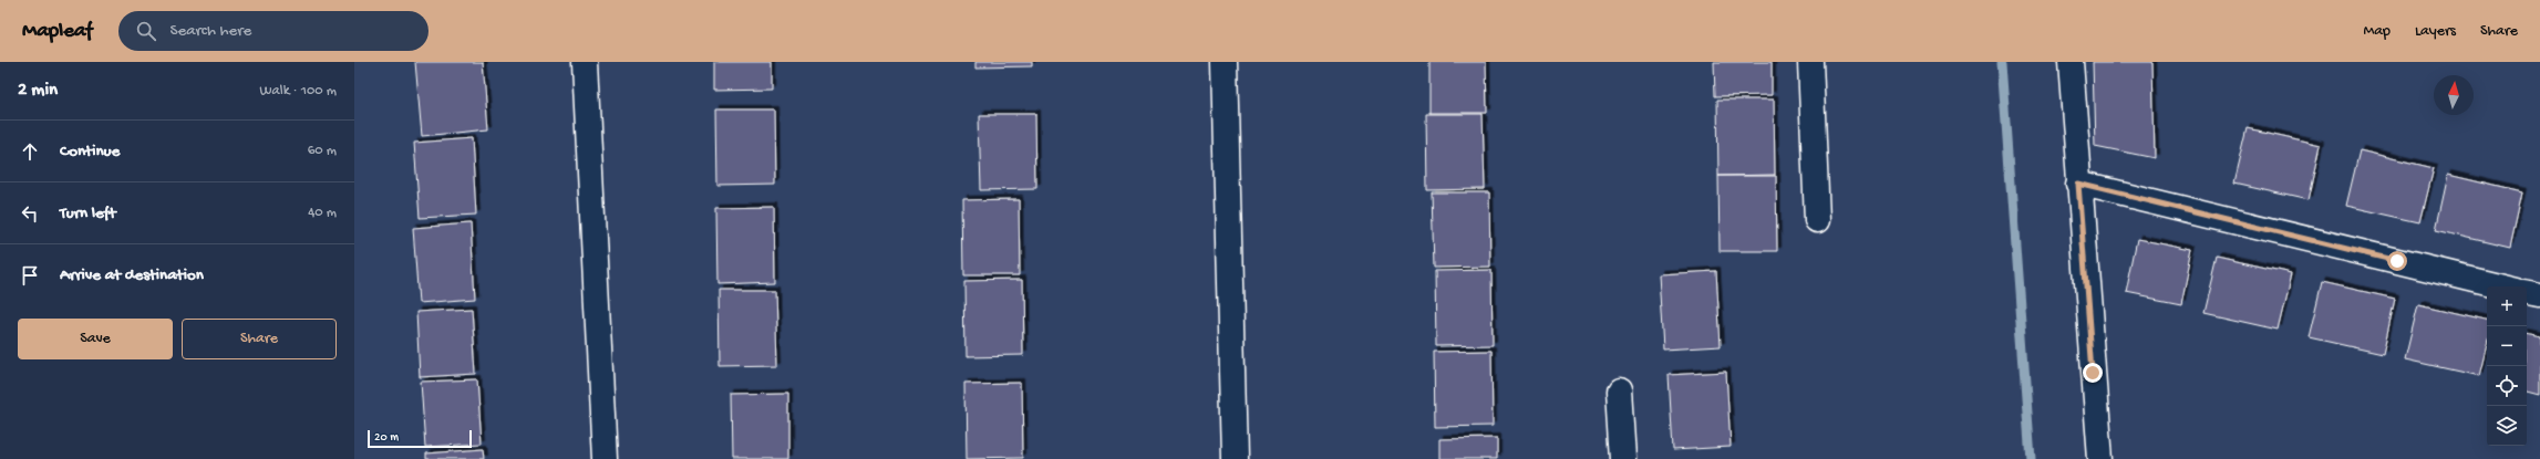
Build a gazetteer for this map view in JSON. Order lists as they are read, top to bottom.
{
  "scale_bar": "20 m",
  "north": "top",
  "page": {
    "header": "Mapleaf",
    "search": "Search here",
    "nav": ["Map", "Layers", "Share"],
    "heading": ["2 min", "Walk · 100 m"],
    "list": [
      ["Continue", "60 m"],
      ["Turn left", "40 m"],
      "Arrive at destination"
    ],
    "map_buttons": ["+", "−"],
    "buttons": ["Save", "Share"],
    "scale": "20 m"
  }
}
